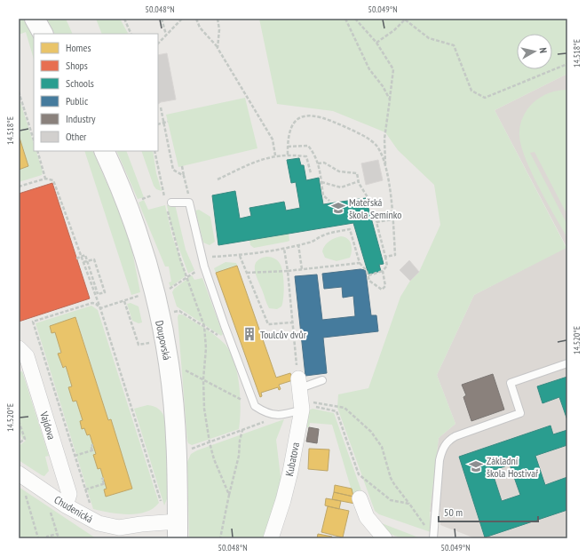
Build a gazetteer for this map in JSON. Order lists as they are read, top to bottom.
{
  "streets": {
    "street": [
      "Doupovská",
      "Vajdova",
      "Kubatova",
      "Chudenická"
    ]
  },
  "crossings": [
    ["Doupovská", "Chudenická"],
    ["Vajdova", "Chudenická"]
  ],
  "places": {
    "school or university": ["Mateřská škola Semínko", "Základní škola Hostivař"],
    "building": ["Toulcův dvůr"]
  },
  "legend": [
    "Homes",
    "Shops",
    "Schools",
    "Public",
    "Industry",
    "Other"
  ],
  "scale_bar": "50 m",
  "north": "right",
  "coordinates": [
    "50.048°N",
    "50.049°N",
    "14.518°E",
    "14.520°E"
  ]
}
